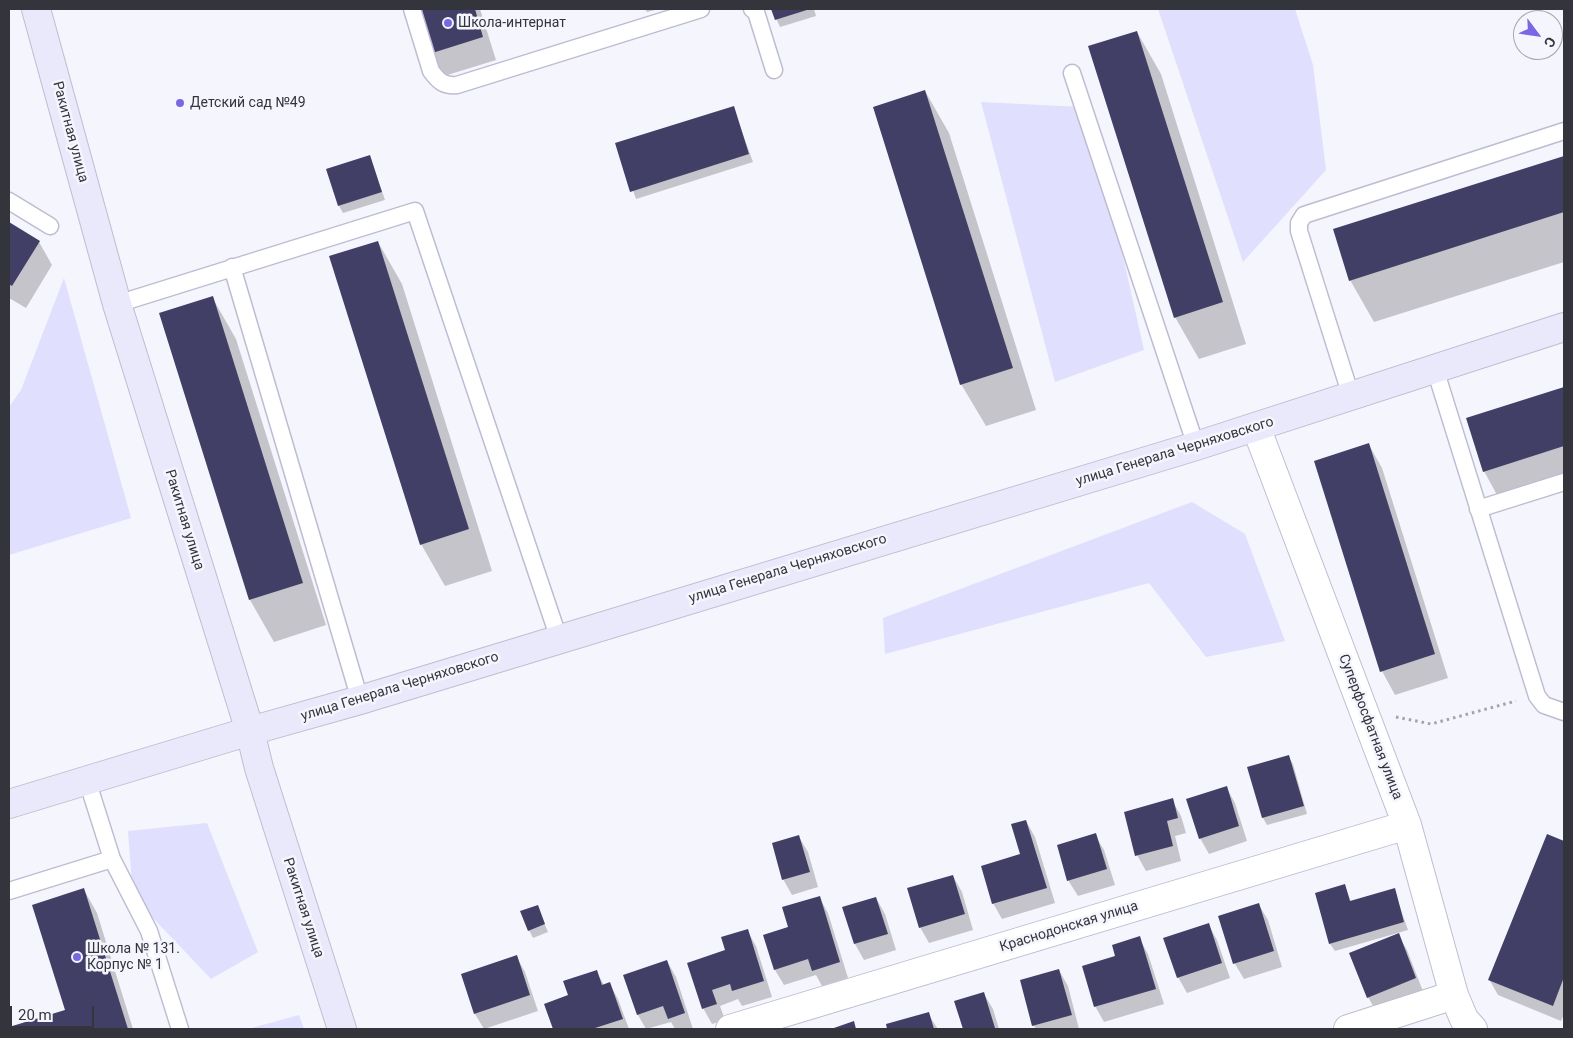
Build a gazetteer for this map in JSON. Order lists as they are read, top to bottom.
{
  "streets": {
    "street": [
      "Ракитная улица",
      "улица Генерала Черняховского",
      "Суперфосфатная улица",
      "Краснодонская улица"
    ]
  },
  "crossings": [
    ["Ракитная улица", "улица Генерала Черняховского"],
    ["улица Генерала Черняховского", "Суперфосфатная улица"],
    ["Суперфосфатная улица", "Краснодонская улица"]
  ],
  "places": ["Школа-интернат", "Детский сад №49", "Школа № 131. Корпус № 1"],
  "scale_bar": "20 m",
  "north": "bottom right"
}
